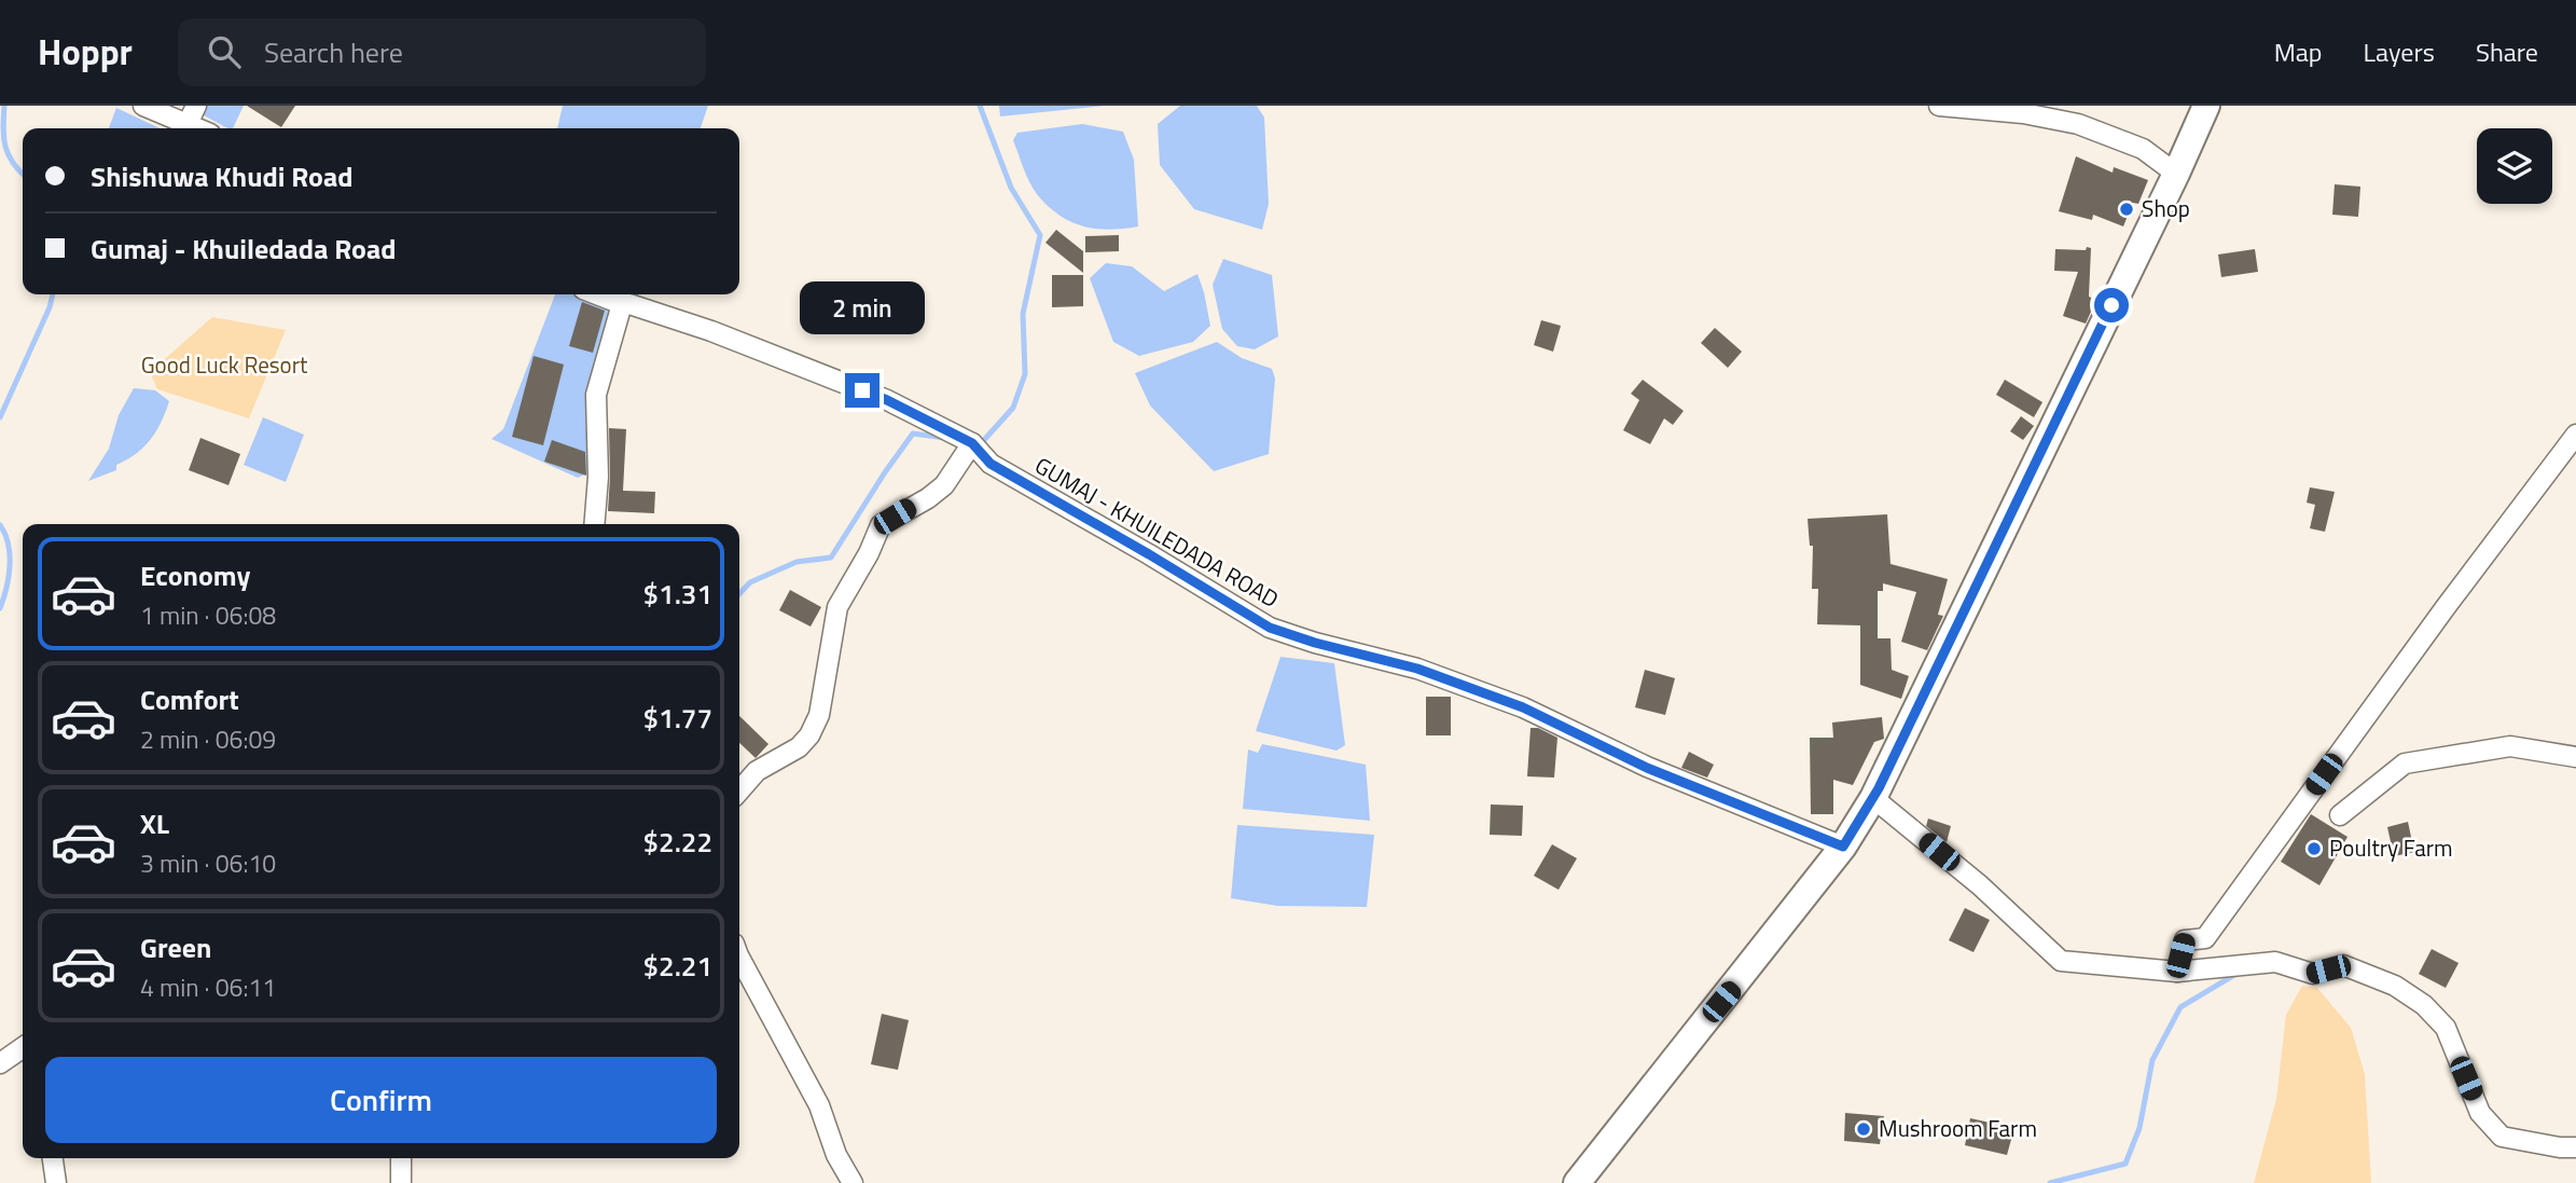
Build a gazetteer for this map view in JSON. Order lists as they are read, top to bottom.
{
  "streets": {
    "street": ["GUMAJ - KHUILEDADA ROAD"]
  },
  "parks": ["Good Luck Resort"],
  "places": ["Shop", "Poultry Farm", "Mushroom Farm"],
  "page": {
    "header": "Hoppr",
    "search": "Search here",
    "nav": ["Map", "Layers", "Share"],
    "banner": ["Shishuwa Khudi Road", "Gumaj - Khuiledada Road"],
    "bubble": "2 min",
    "list": [
      {
        "name": "Economy",
        "note": "1 min · 06:08",
        "value": "$1.31"
      },
      {
        "name": "Comfort",
        "note": "2 min · 06:09",
        "value": "$1.77"
      },
      {
        "name": "XL",
        "note": "3 min · 06:10",
        "value": "$2.22"
      },
      {
        "name": "Green",
        "note": "4 min · 06:11",
        "value": "$2.21"
      }
    ],
    "buttons": "Confirm"
  }
}
